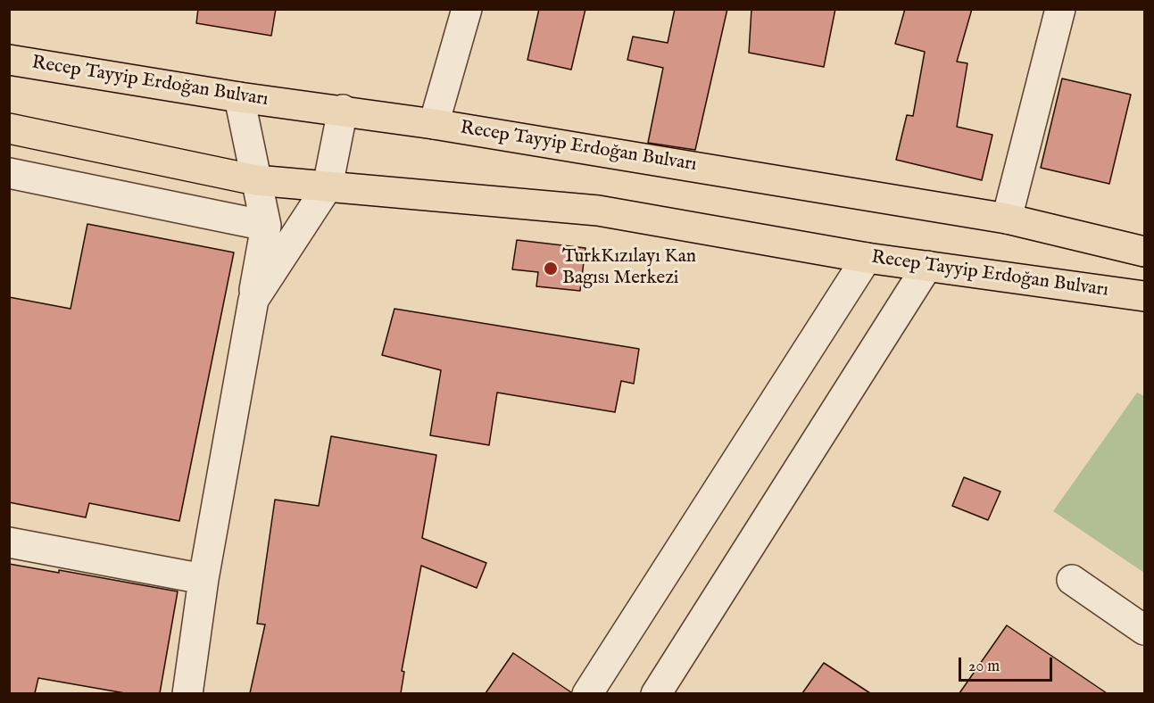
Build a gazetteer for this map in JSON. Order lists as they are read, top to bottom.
{
  "streets": {
    "main road": ["Recep Tayyip Erdoğan Bulvarı"]
  },
  "places": ["TurkKızılayı Kan Bagısı Merkezi"],
  "scale_bar": "20 m"
}
